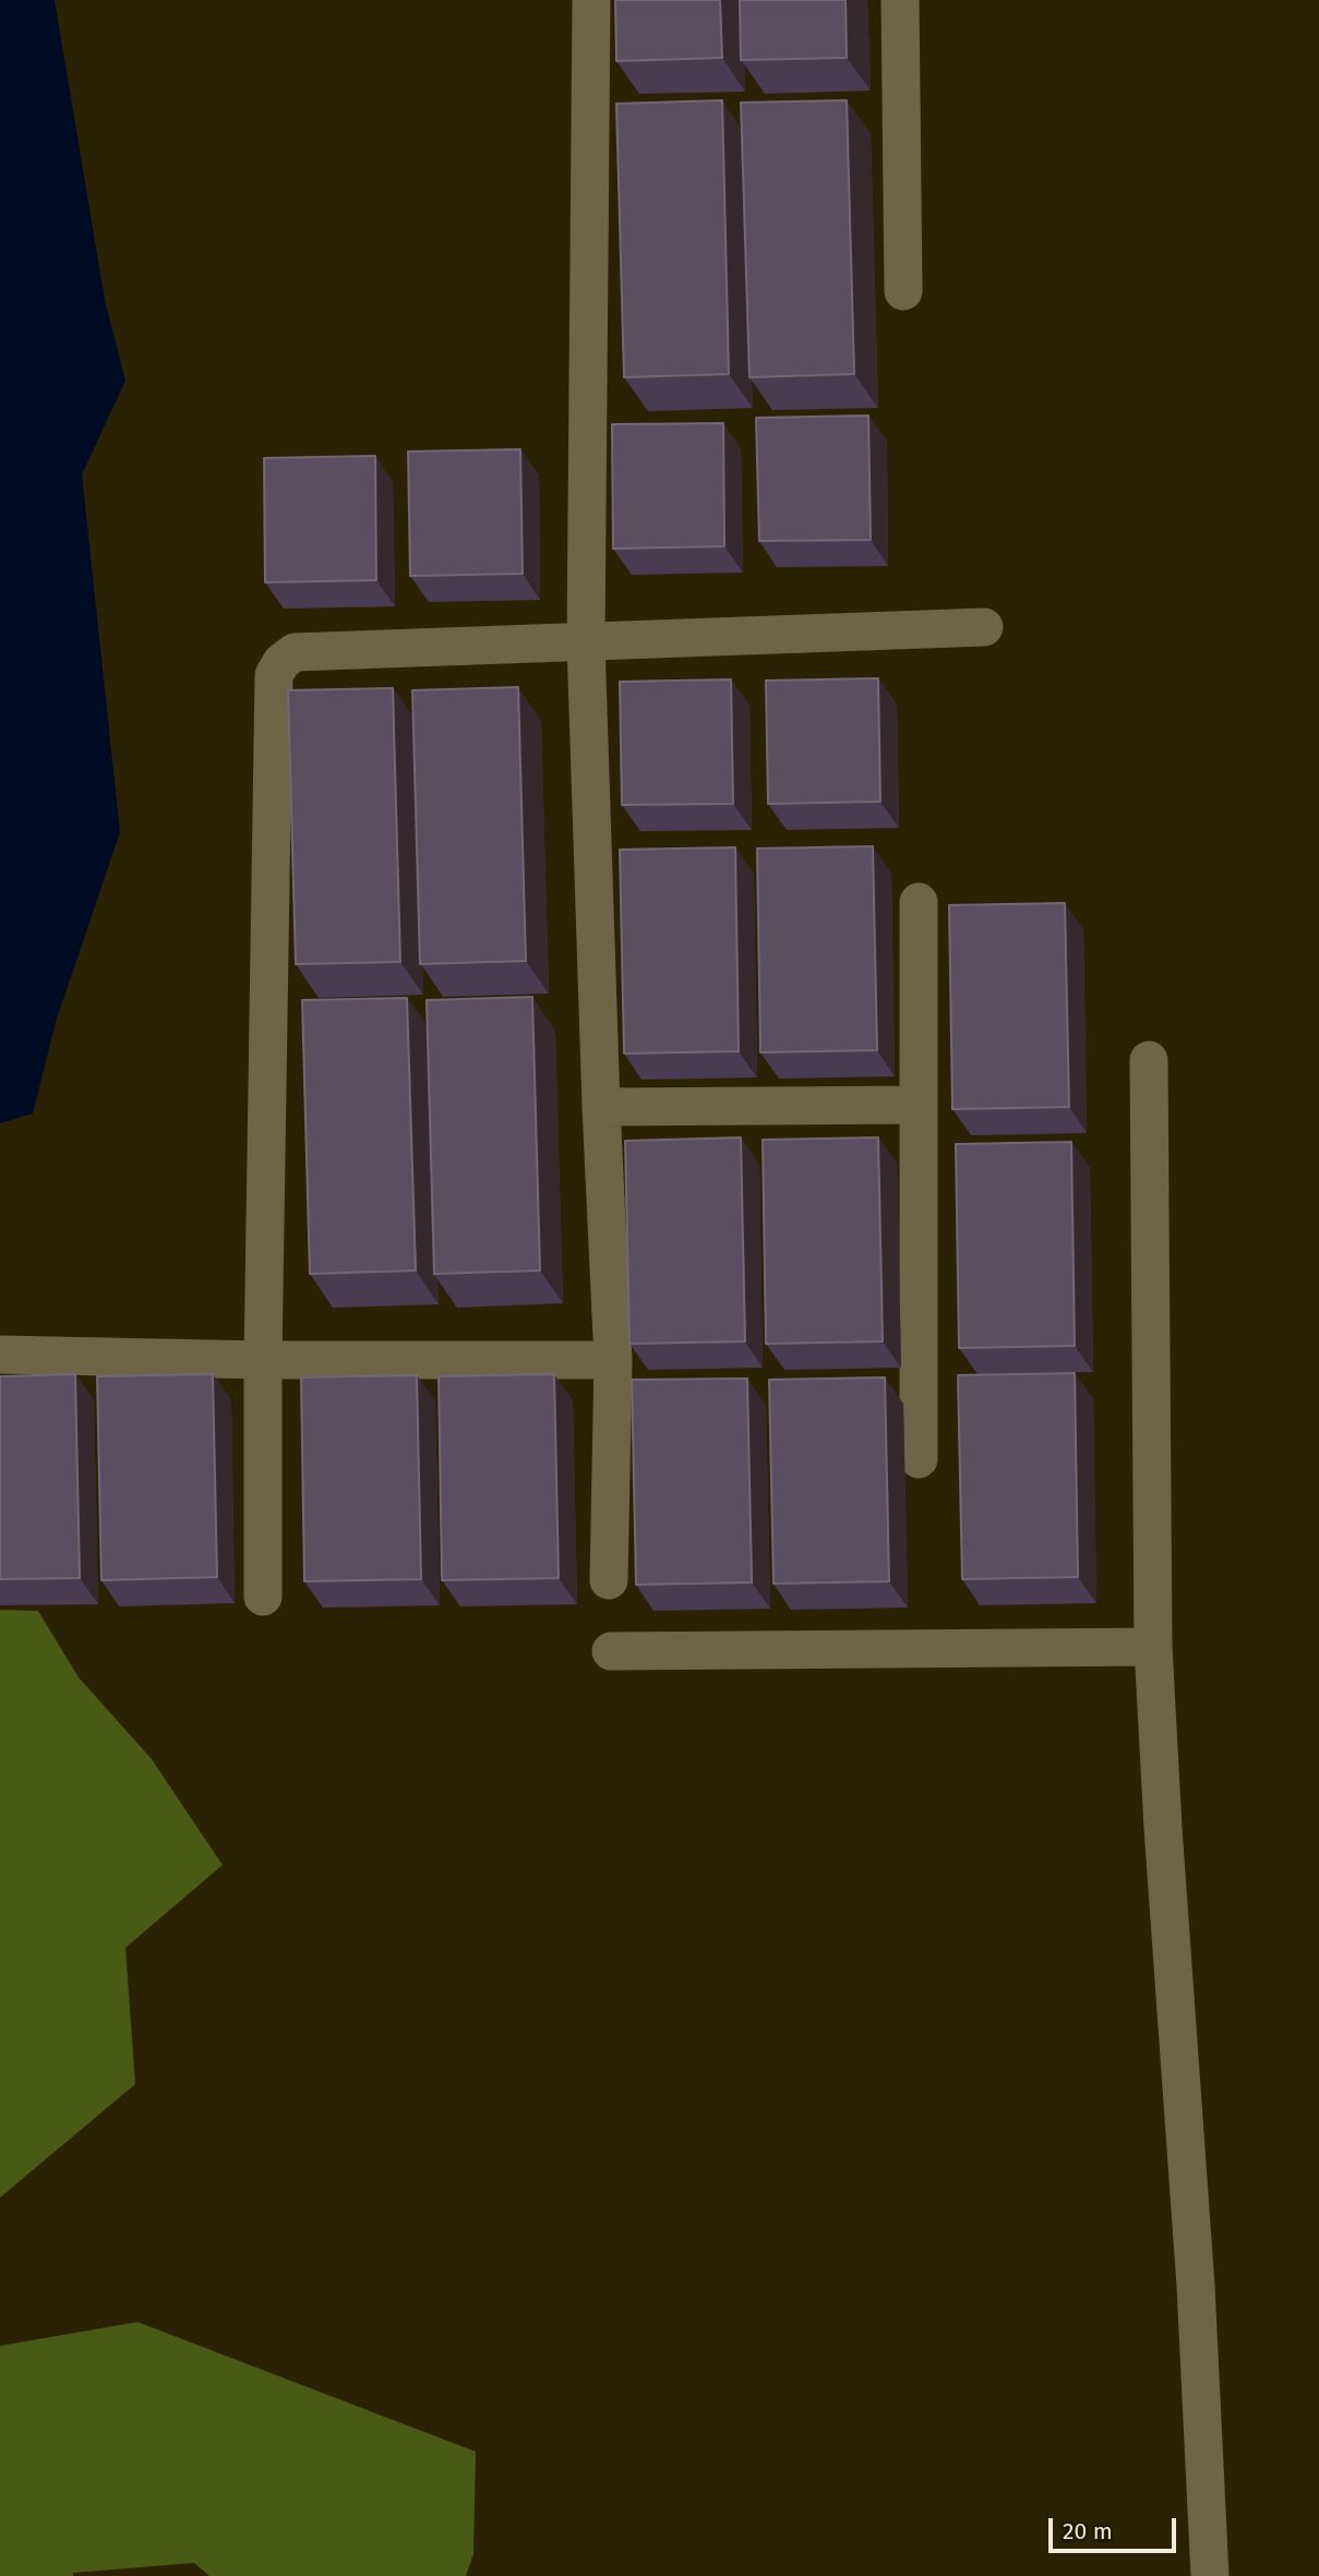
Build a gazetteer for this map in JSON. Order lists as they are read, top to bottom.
{
  "scale_bar": "20 m"
}
